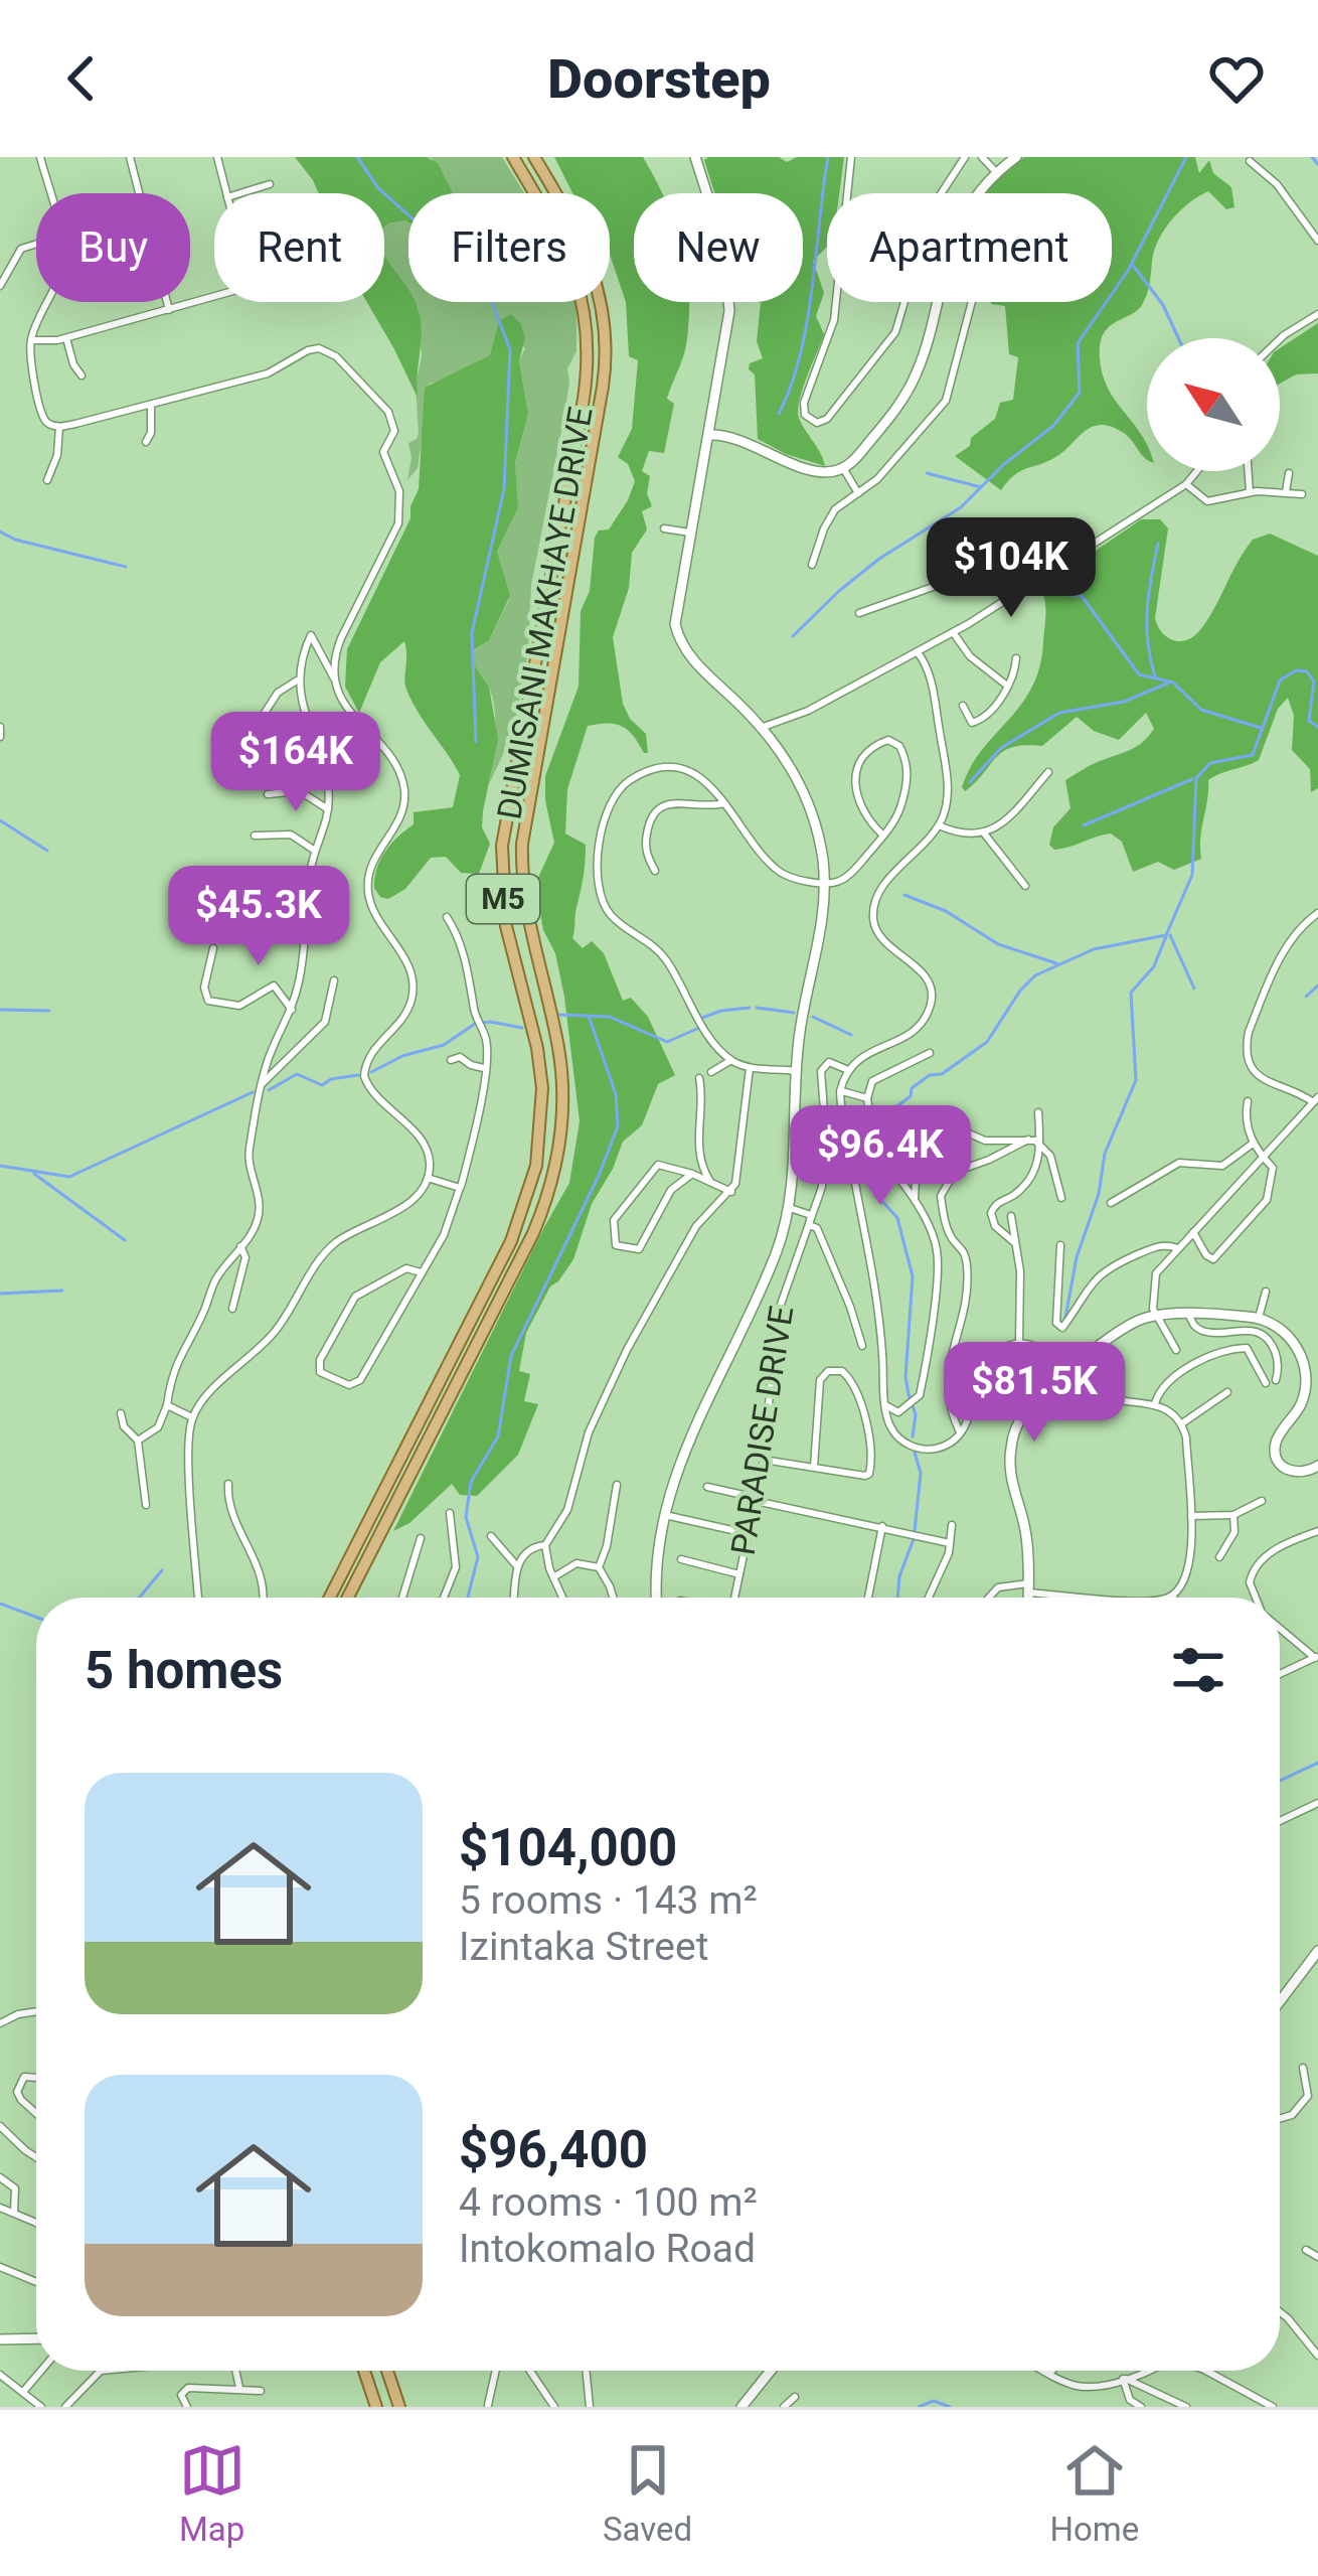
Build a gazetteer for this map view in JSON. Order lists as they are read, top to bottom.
{
  "streets": {
    "main road": ["DUMISANI MAKHAYE DRIVE", "M5"],
    "street": ["PARADISE DRIVE"]
  },
  "north": "top left",
  "page": {
    "header": "Doorstep",
    "chip": [
      "Buy",
      "Rent",
      "Filters",
      "New",
      "Apartment"
    ],
    "price": [
      "$104K",
      "$164K",
      "$45.3K",
      "$96.4K",
      "$81.5K"
    ],
    "heading": "5 homes",
    "list": [
      {
        "name": "$104,000",
        "note": "5 rooms · 143 m² · Izintaka Street"
      },
      {
        "name": "$96,400",
        "note": "4 rooms · 100 m² · Intokomalo Road"
      }
    ],
    "tabs": ["Map", "Saved", "Home"]
  }
}
